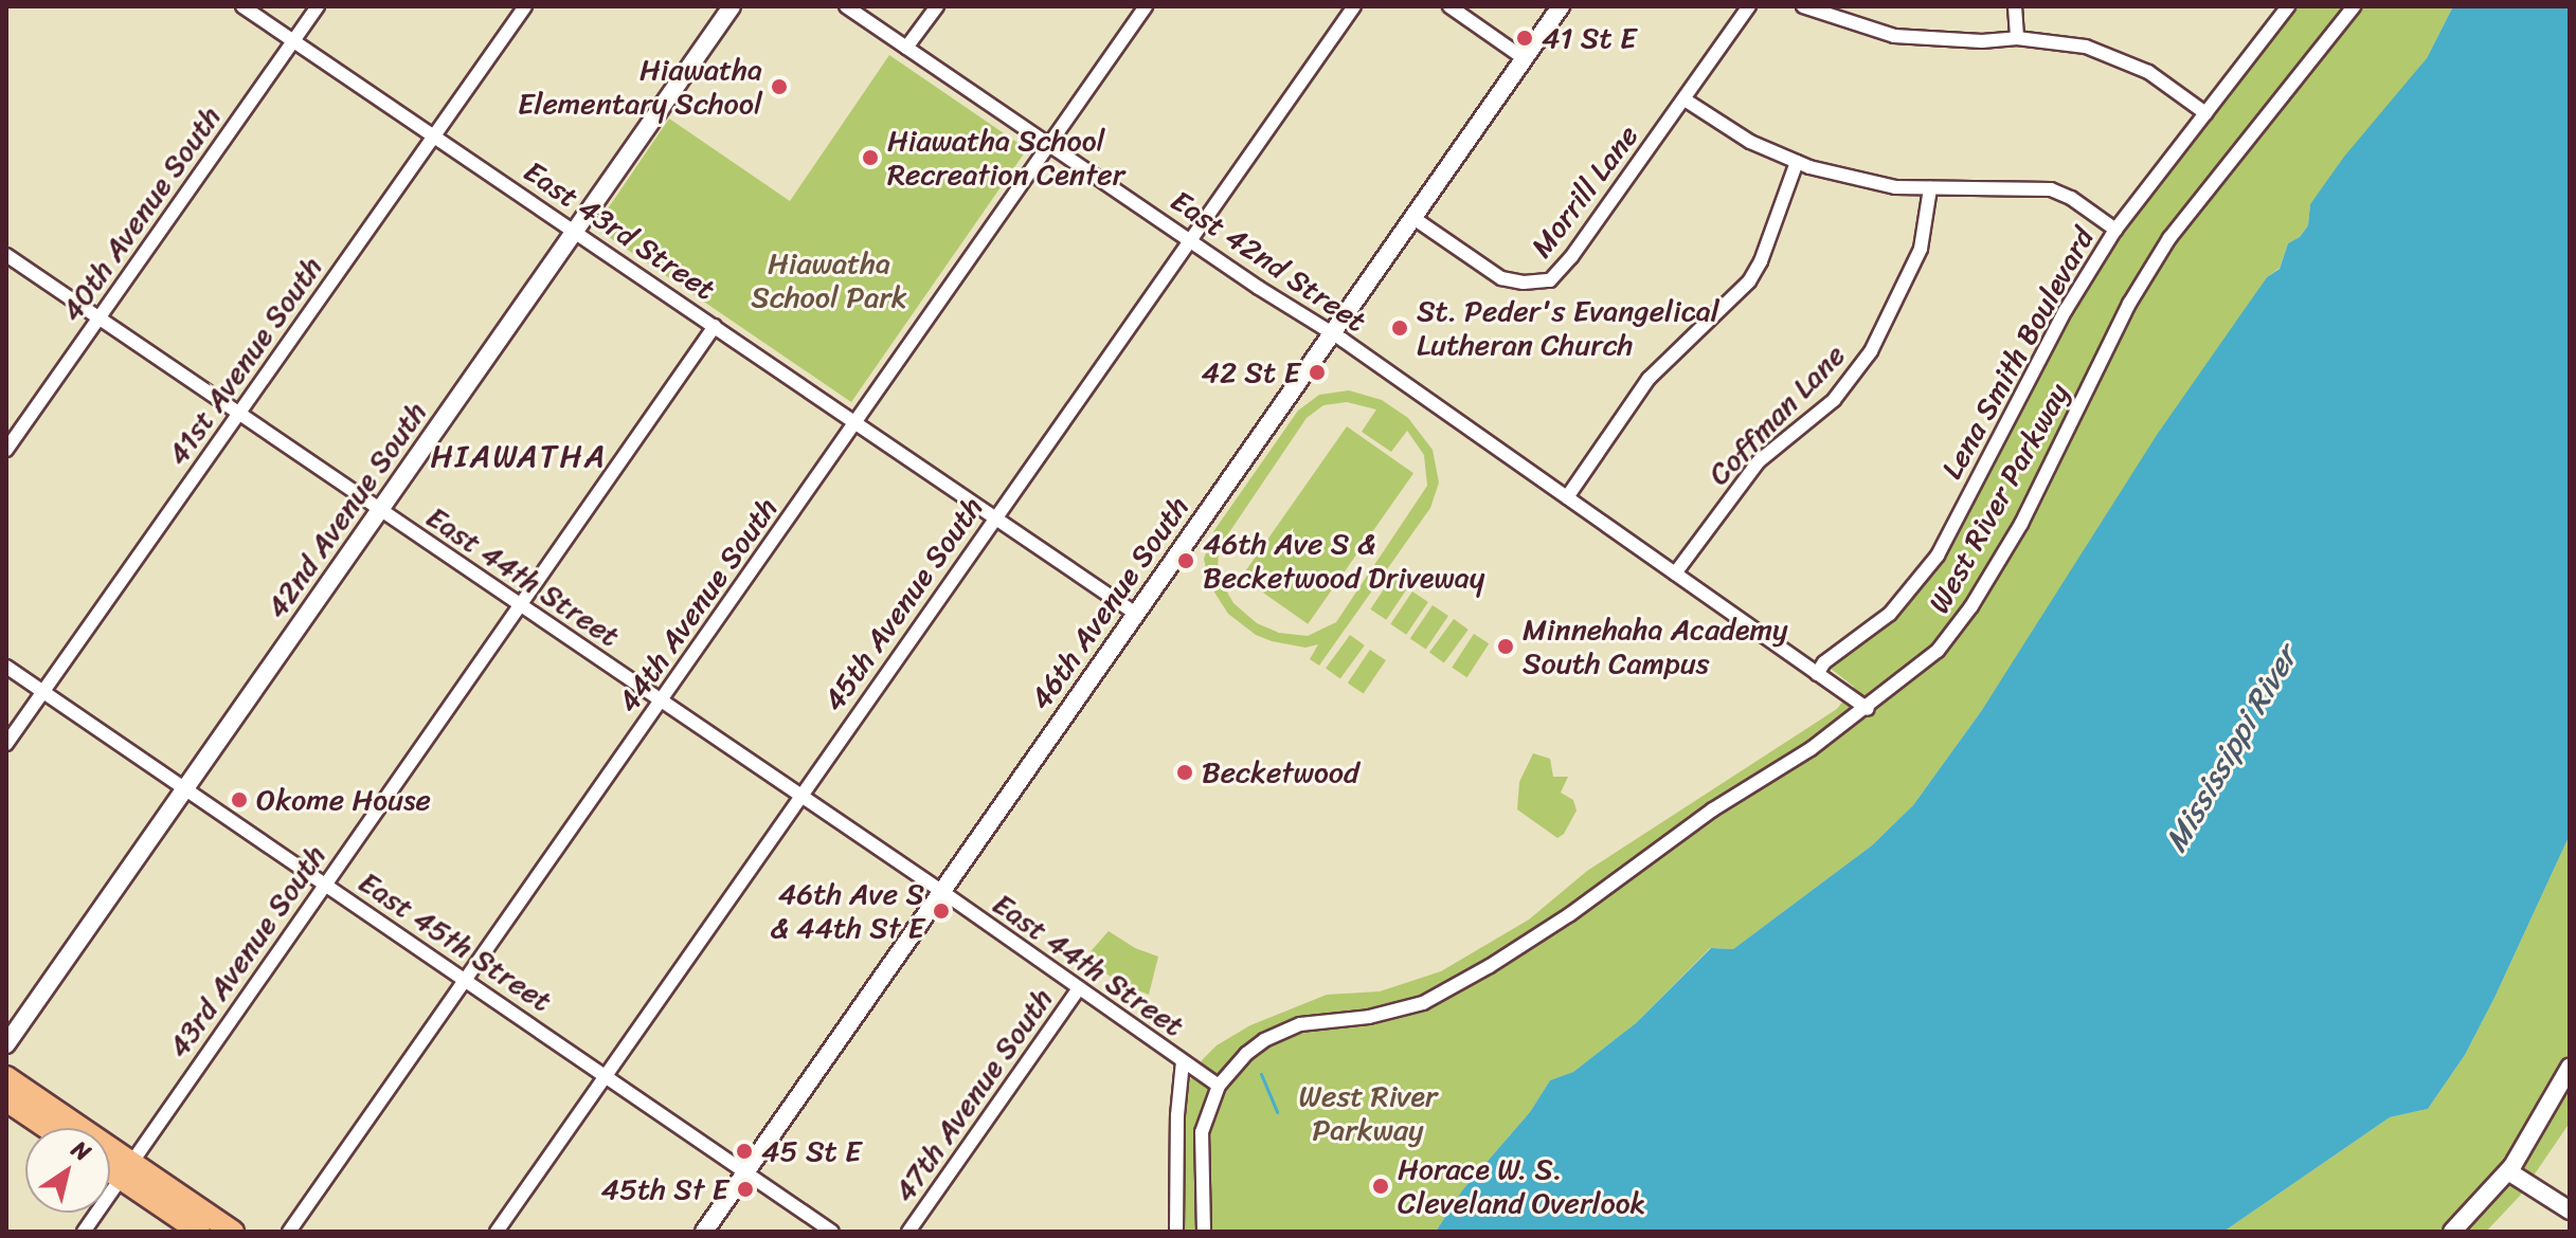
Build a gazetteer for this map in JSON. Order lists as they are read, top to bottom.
{
  "streets": {
    "street": [
      "Morrill Lane",
      "40th Avenue South",
      "East 43rd Street",
      "East 42nd Street",
      "Lena Smith Boulevard",
      "41st Avenue South",
      "Coffman Lane",
      "West River Parkway",
      "42nd Avenue South",
      "East 44th Street",
      "46th Avenue South",
      "45th Avenue South",
      "44th Avenue South",
      "East 45th Street",
      "43rd Avenue South",
      "47th Avenue South"
    ]
  },
  "crossings": [
    ["Morrill Lane", "46th Avenue South"],
    ["40th Avenue South", "East 43rd Street"],
    ["40th Avenue South", "East 44th Street"],
    ["East 43rd Street", "41st Avenue South"],
    ["East 43rd Street", "42nd Avenue South"],
    ["East 43rd Street", "46th Avenue South"],
    ["East 43rd Street", "45th Avenue South"],
    ["East 43rd Street", "44th Avenue South"],
    ["East 43rd Street", "43rd Avenue South"],
    ["East 42nd Street", "Lena Smith Boulevard"],
    ["East 42nd Street", "Coffman Lane"],
    ["East 42nd Street", "West River Parkway"],
    ["East 42nd Street", "46th Avenue South"],
    ["East 42nd Street", "45th Avenue South"],
    ["East 42nd Street", "44th Avenue South"],
    ["41st Avenue South", "East 44th Street"],
    ["41st Avenue South", "East 45th Street"],
    ["West River Parkway", "East 44th Street"],
    ["42nd Avenue South", "East 44th Street"],
    ["42nd Avenue South", "East 45th Street"],
    ["East 44th Street", "46th Avenue South"],
    ["East 44th Street", "45th Avenue South"],
    ["East 44th Street", "44th Avenue South"],
    ["East 44th Street", "43rd Avenue South"],
    ["East 44th Street", "47th Avenue South"],
    ["46th Avenue South", "East 45th Street"],
    ["45th Avenue South", "East 45th Street"],
    ["44th Avenue South", "East 45th Street"],
    ["East 45th Street", "43rd Avenue South"]
  ],
  "districts": ["HIAWATHA"],
  "water": ["Mississippi River"],
  "parks": ["Hiawatha School Park", "West River Parkway"],
  "places": [
    "41 St E",
    "Hiawatha Elementary School",
    "Hiawatha School Recreation Center",
    "St. Peder's Evangelical Lutheran Church",
    "42 St E",
    "46th Ave S & Becketwood Driveway",
    "Minnehaha Academy South Campus",
    "Becketwood",
    "Okome House",
    "46th Ave S & 44th St E",
    "45 St E",
    "Horace W. S. Cleveland Overlook",
    "45th St E"
  ],
  "north": "top right"
}
